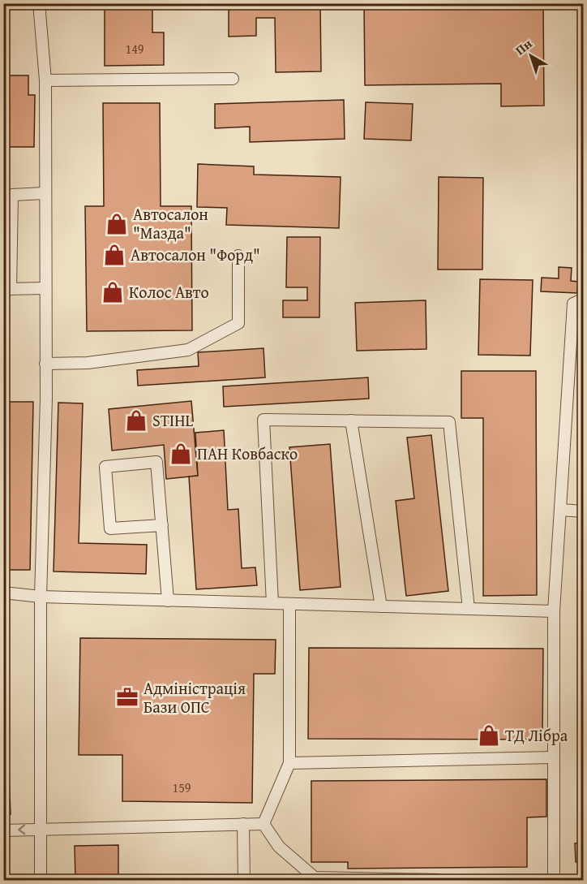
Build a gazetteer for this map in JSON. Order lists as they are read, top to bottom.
{
  "places": {
    "shop": [
      "Автосалон \"Мазда\"",
      "Автосалон \"Форд\"",
      "Колос Авто",
      "STIHL",
      "ПАН Ковбаско",
      "ТД Лібра"
    ],
    "office": ["Адміністрація Бази ОПС"]
  },
  "house_numbers": ["149", "159"],
  "north": "top left"
}
